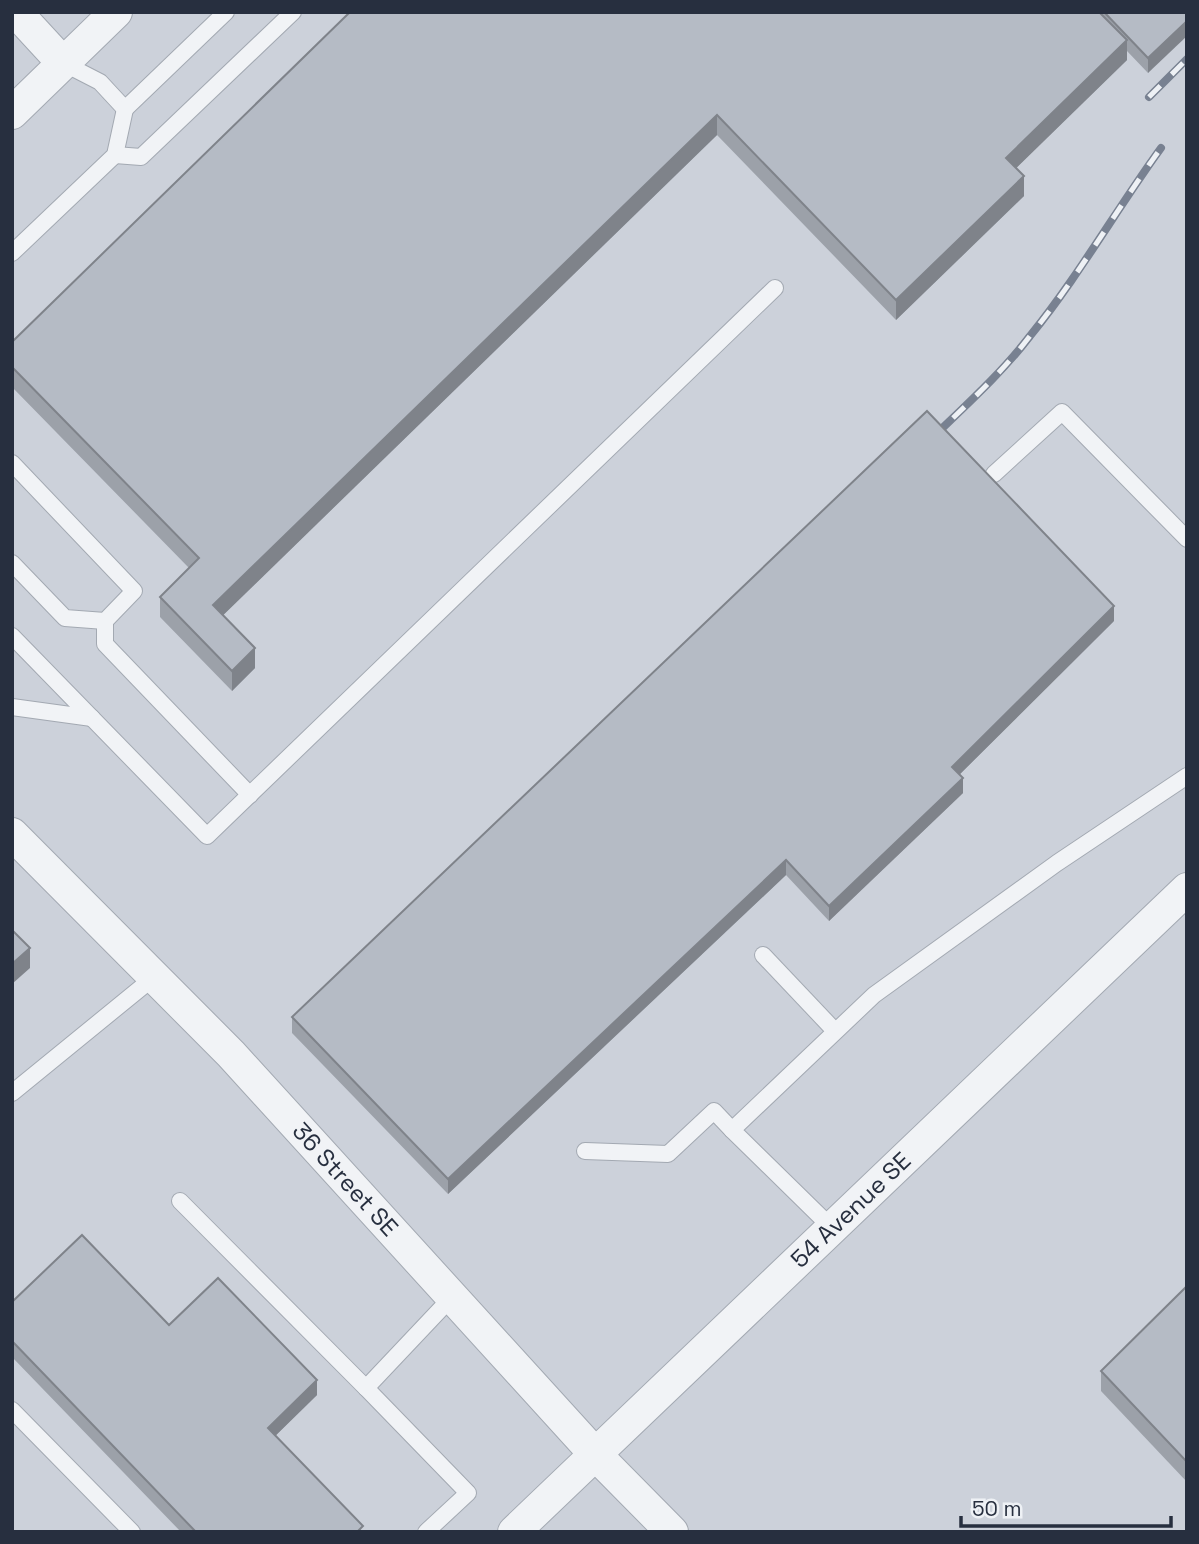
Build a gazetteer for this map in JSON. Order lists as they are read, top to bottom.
{
  "streets": {
    "street": ["36 Street SE", "54 Avenue SE"]
  },
  "crossings": [
    ["36 Street SE", "54 Avenue SE"]
  ],
  "scale_bar": "50 m"
}
